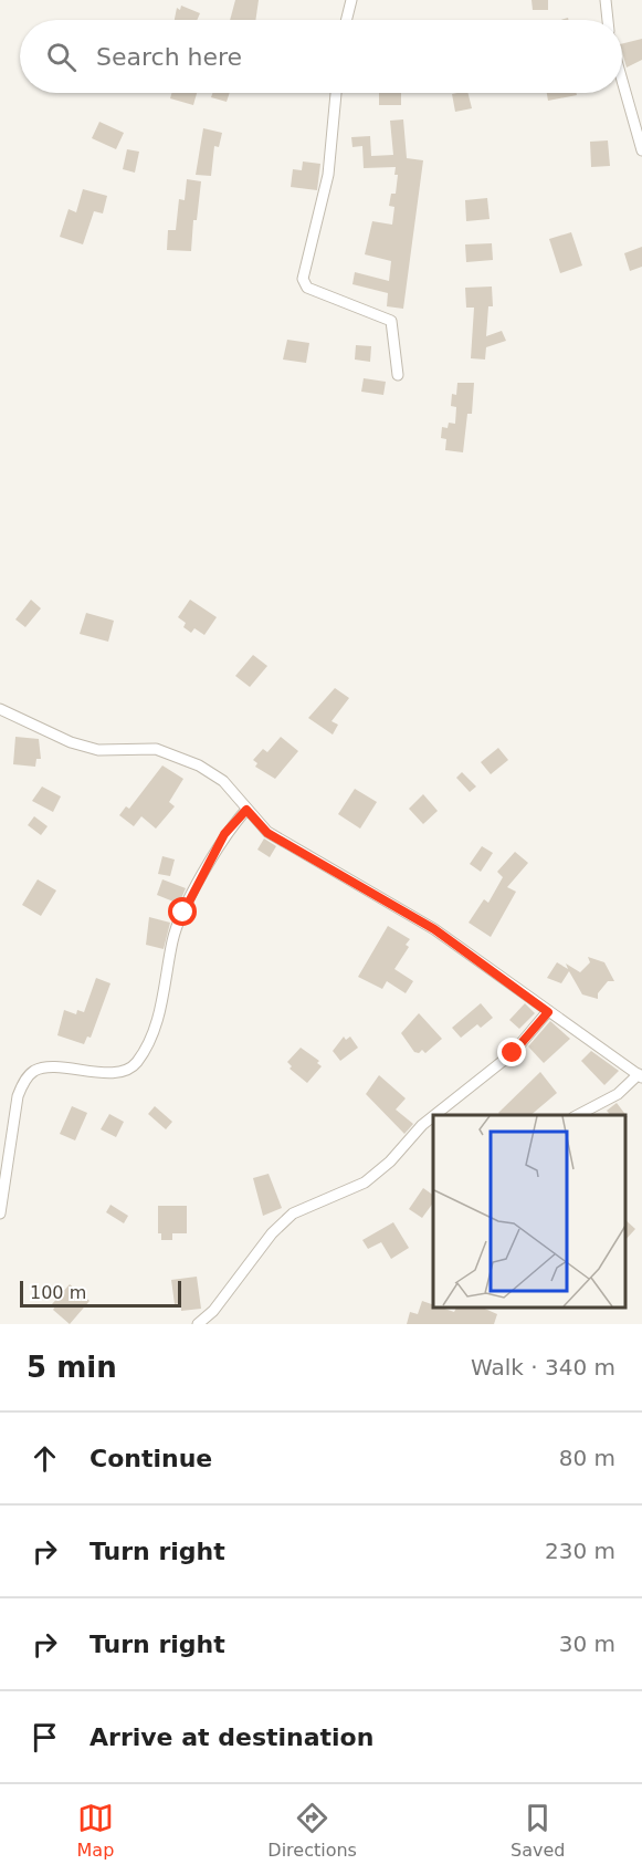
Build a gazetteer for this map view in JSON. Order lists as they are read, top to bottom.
{
  "scale_bar": "100 m",
  "page": {
    "search": "Search here",
    "scale": "100 m",
    "heading": ["5 min", "Walk · 340 m"],
    "list": [
      ["Continue", "80 m"],
      ["Turn right", "230 m"],
      ["Turn right", "30 m"],
      "Arrive at destination"
    ],
    "nav": ["Map", "Directions", "Saved"]
  }
}
